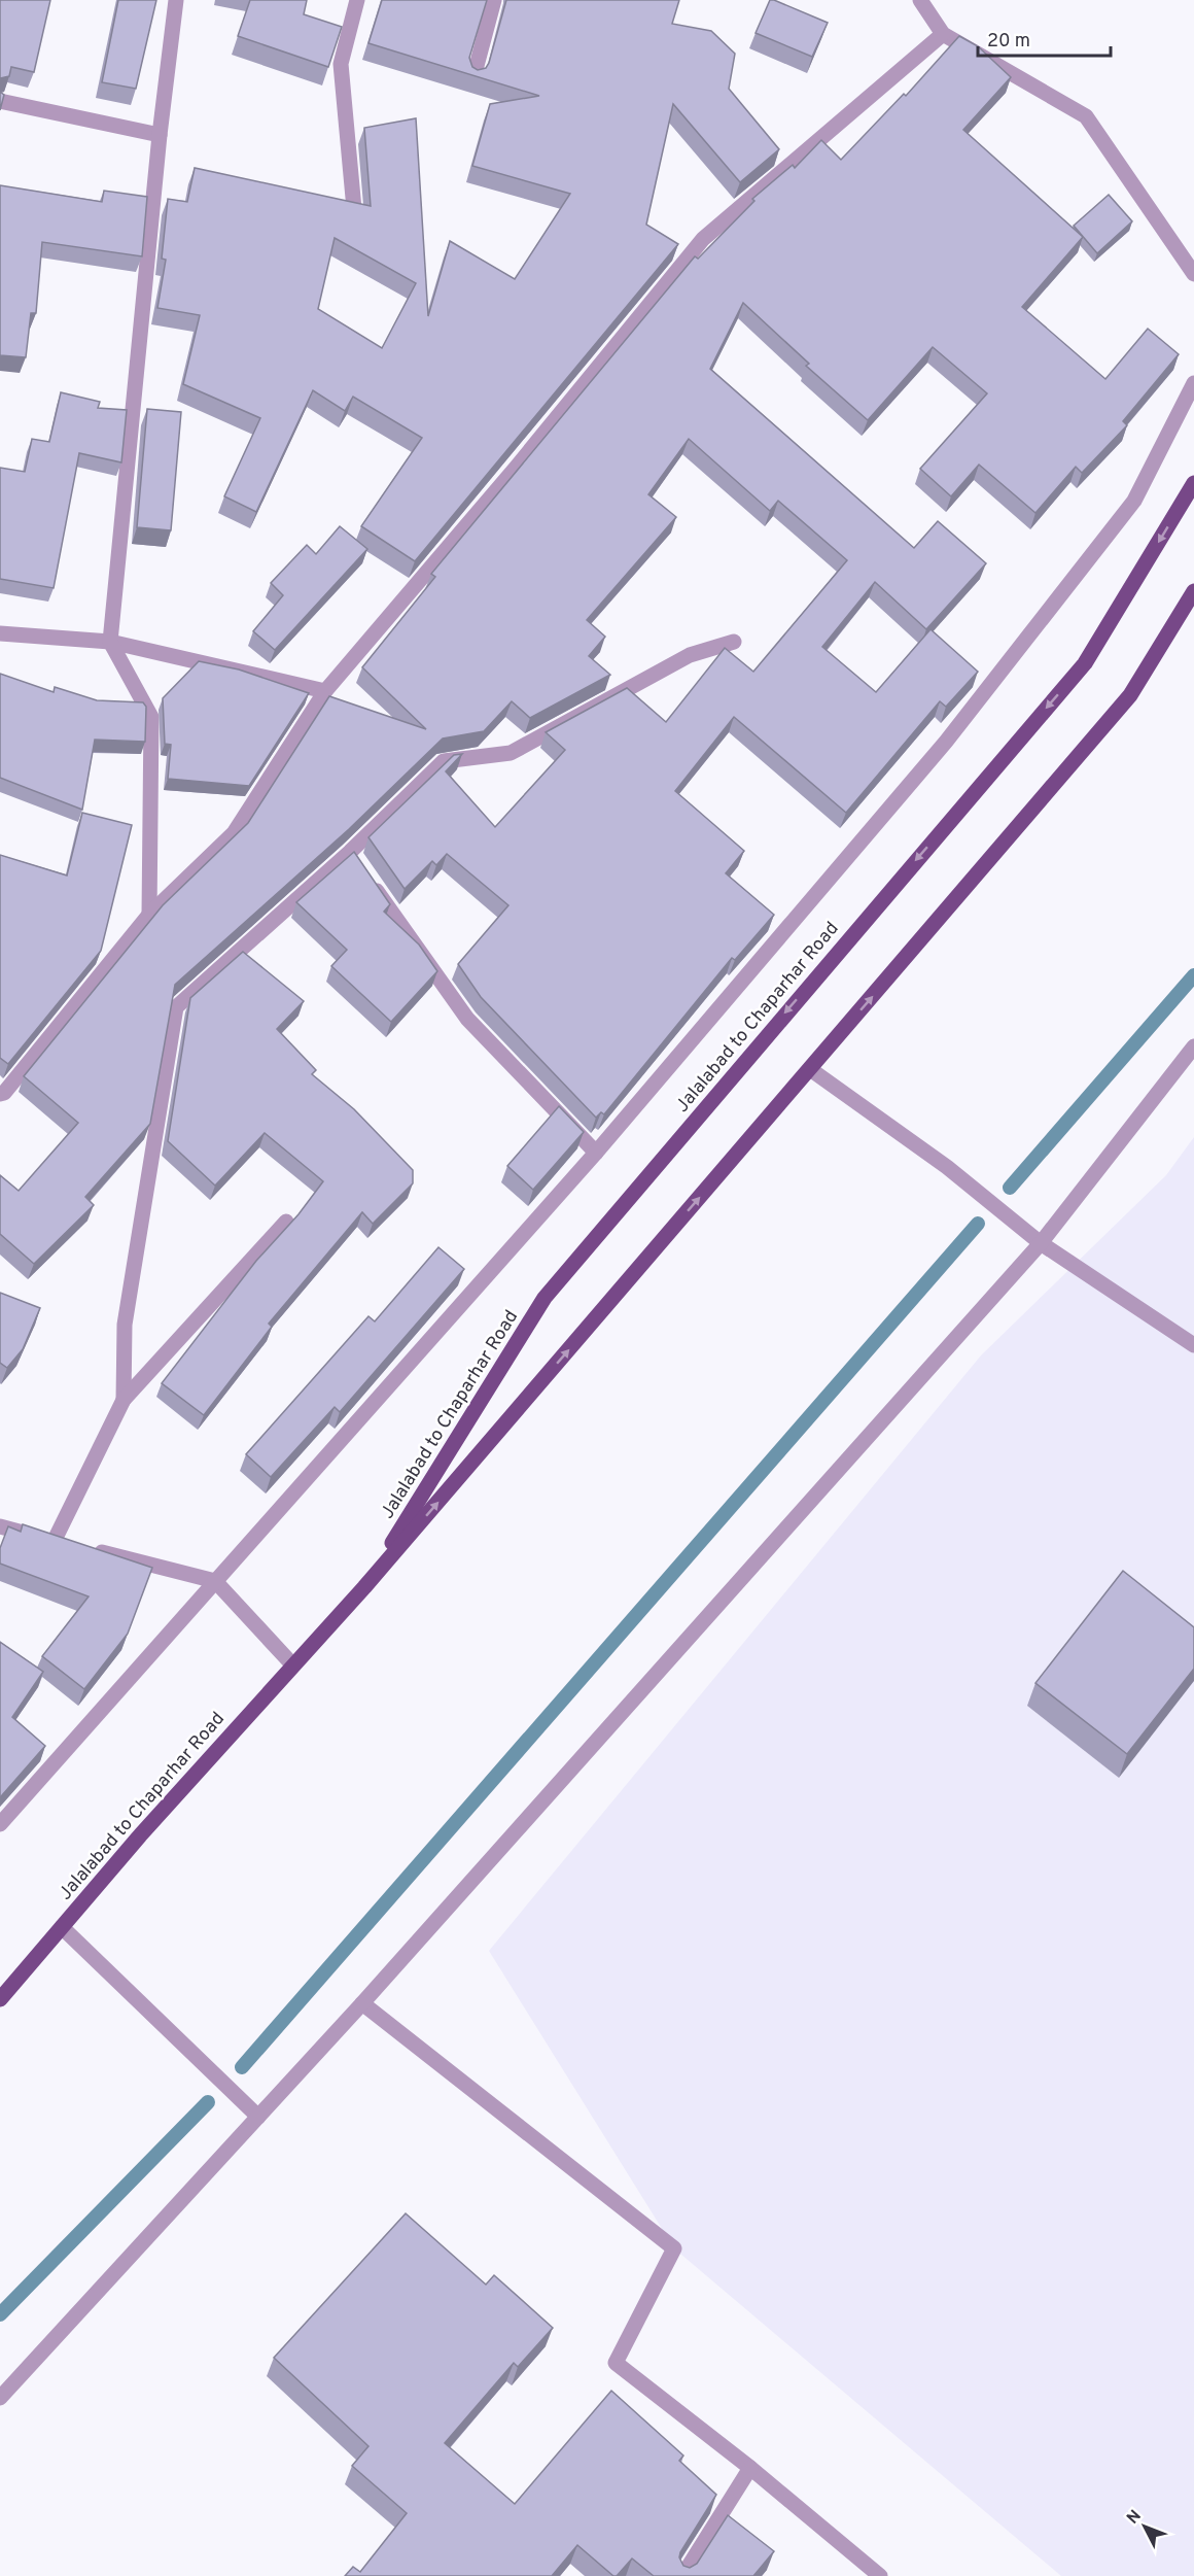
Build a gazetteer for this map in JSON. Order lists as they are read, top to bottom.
{
  "streets": {
    "main road": ["Jalalabad to Chaparhar Road"]
  },
  "scale_bar": "20 m",
  "north": "top left"
}
